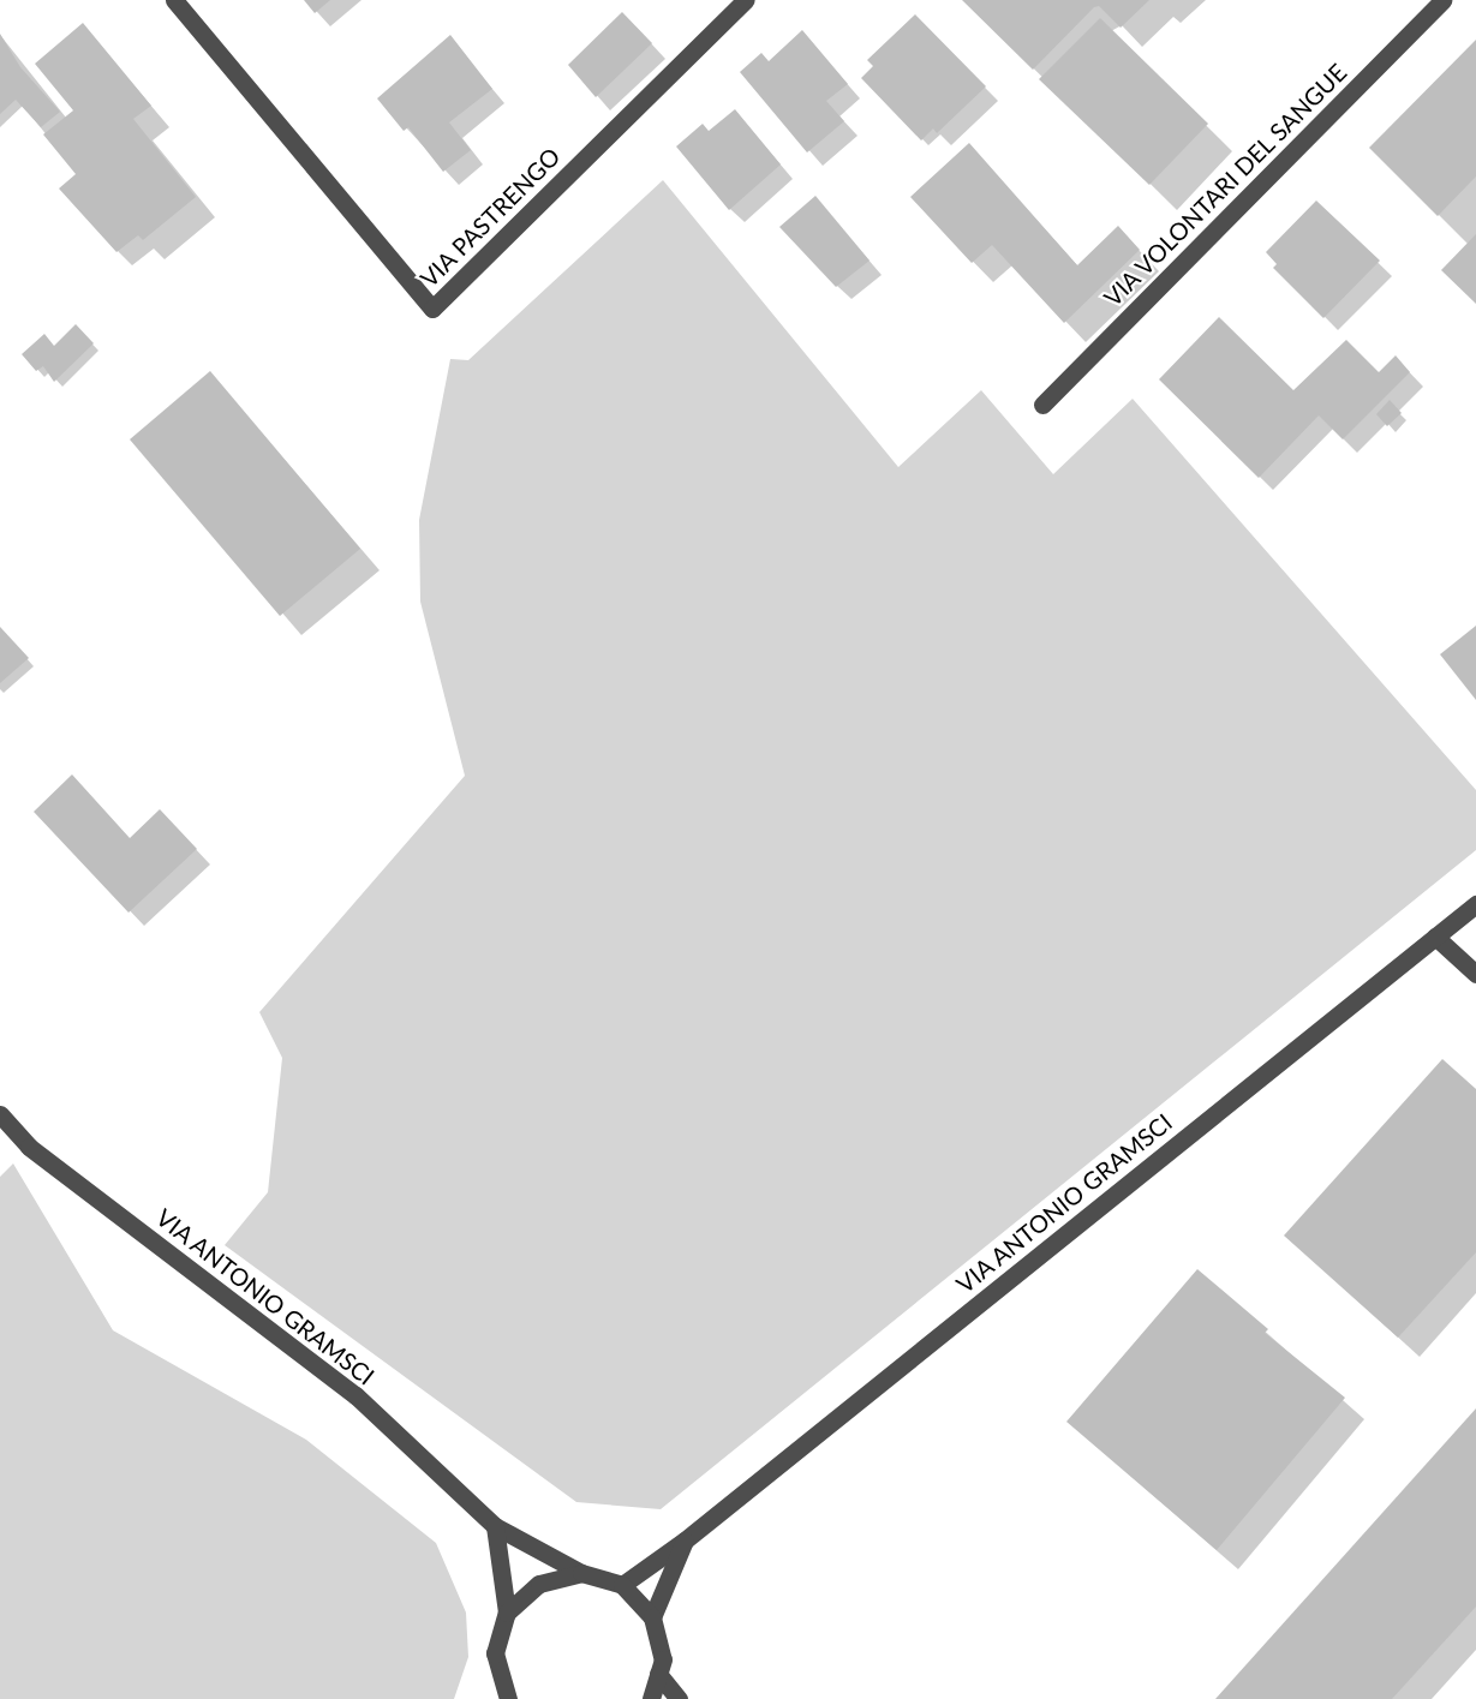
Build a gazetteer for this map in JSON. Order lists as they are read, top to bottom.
{
  "streets": {
    "street": ["VIA VOLONTARI DEL SANGUE", "VIA PASTRENGO", "VIA ANTONIO GRAMSCI"]
  }
}
